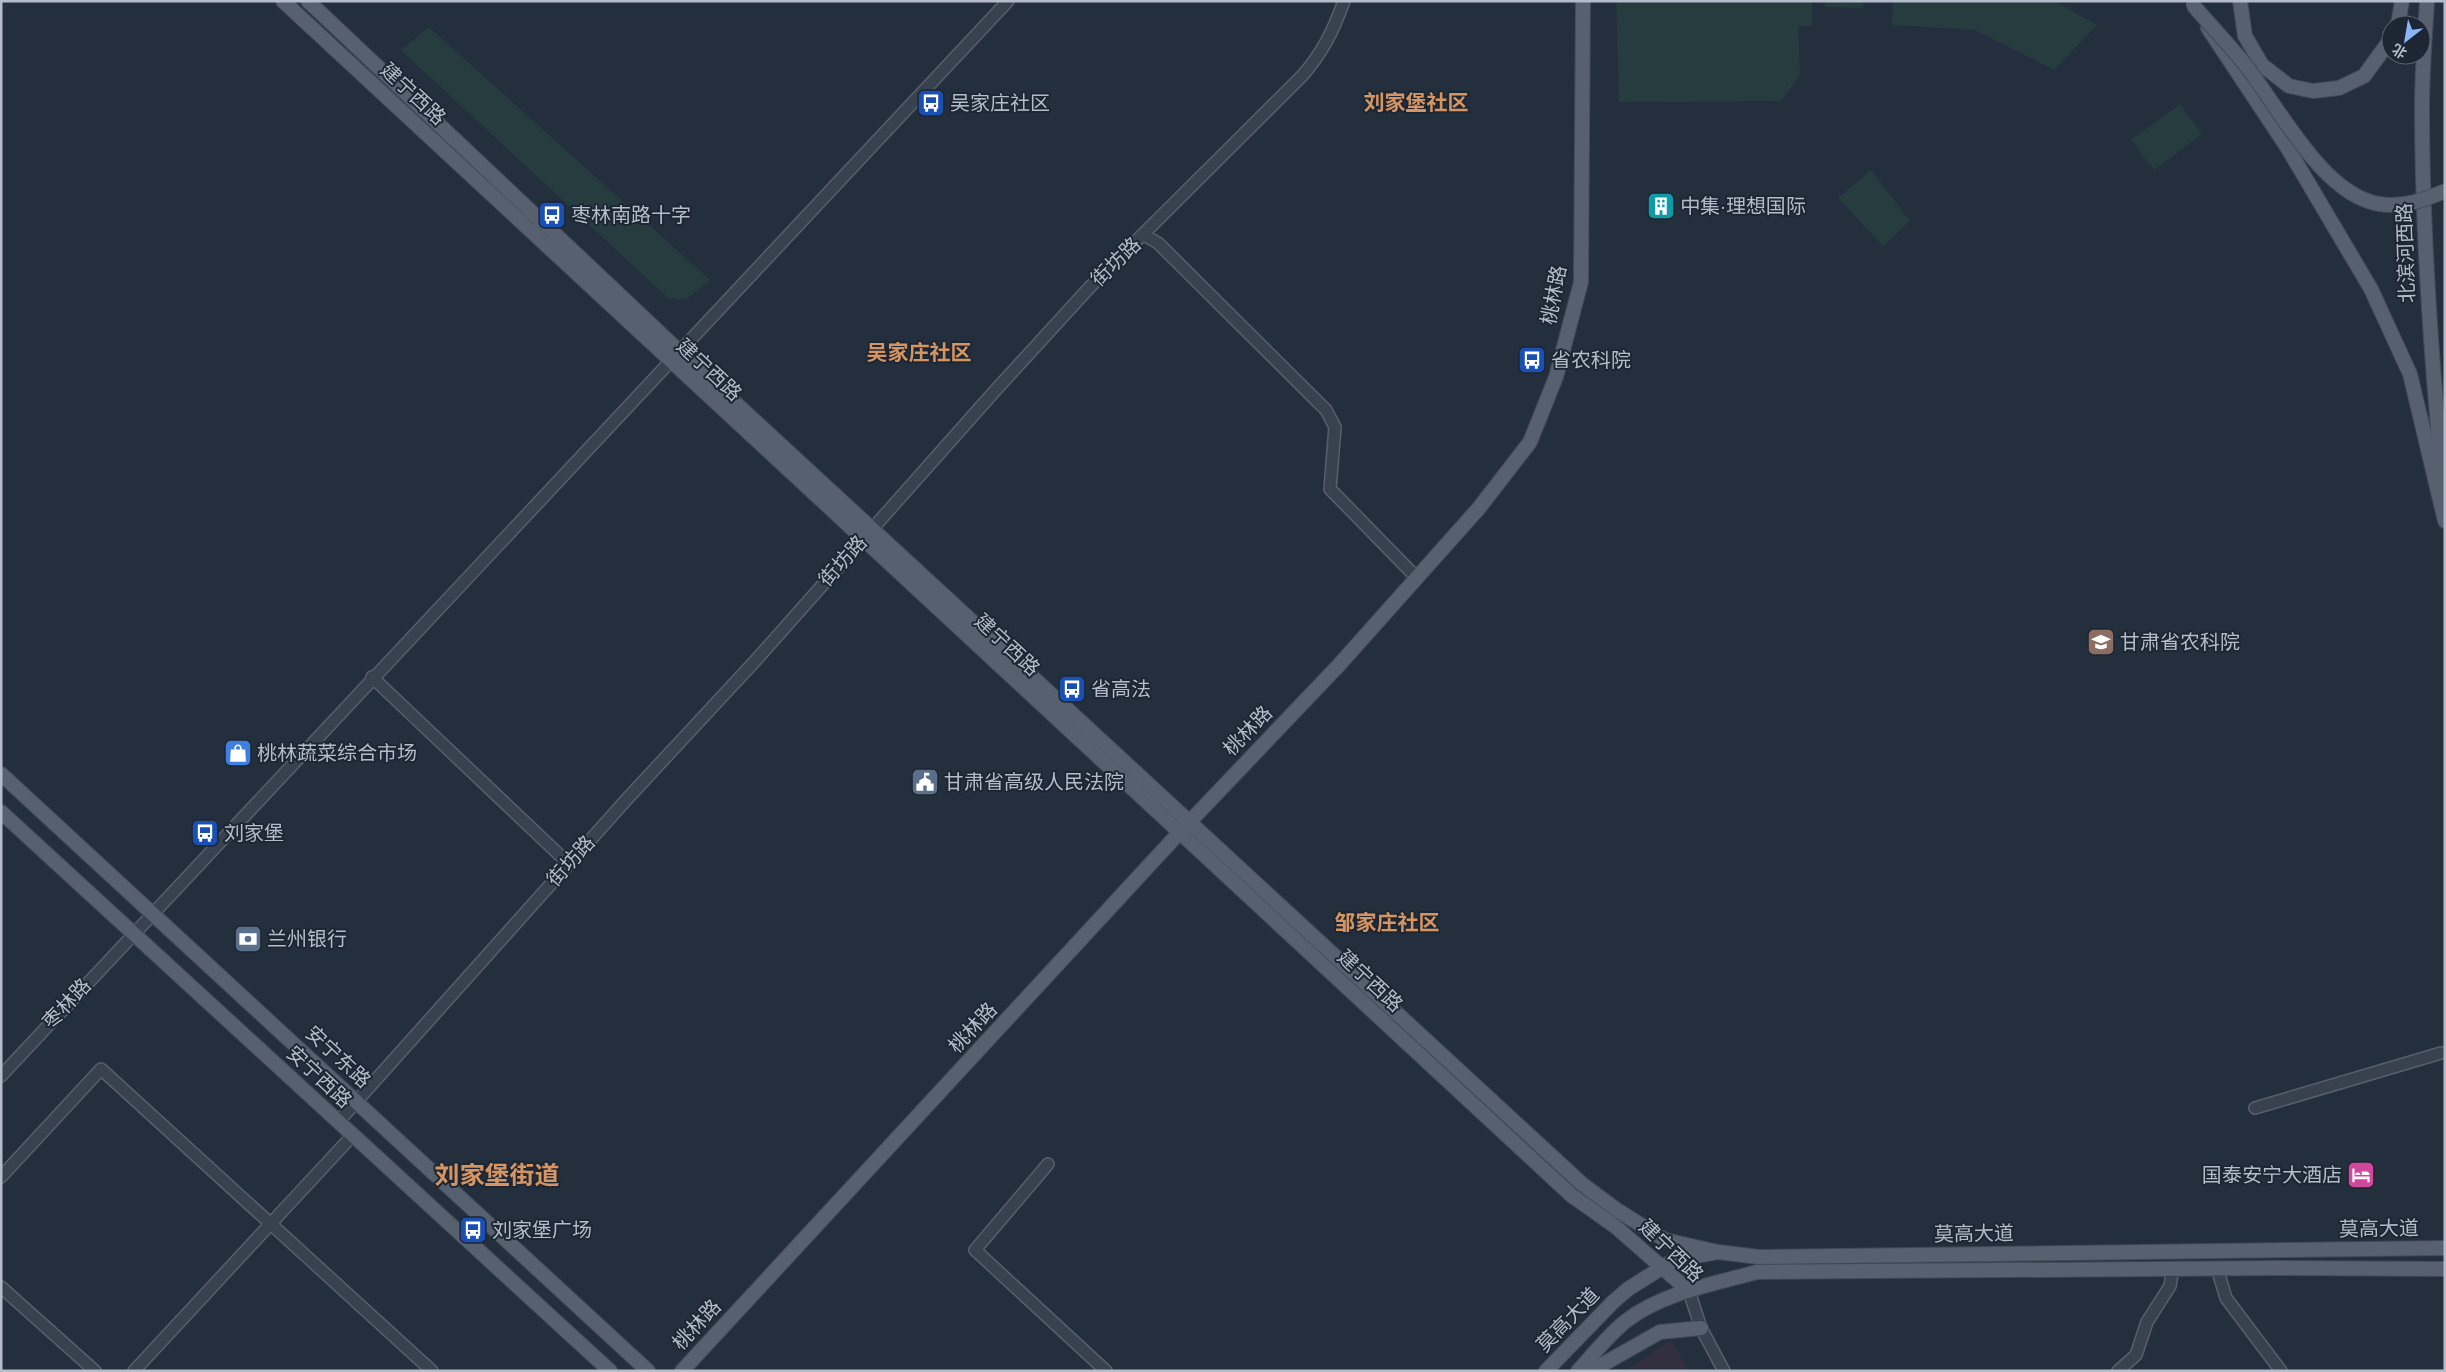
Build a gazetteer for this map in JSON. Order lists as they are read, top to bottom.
{
  "streets": {
    "main road": [
      "建宁西路",
      "北滨河西路",
      "桃林路",
      "安宁东路",
      "安宁西路",
      "莫高大道"
    ],
    "street": ["街坊路", "枣林路"]
  },
  "crossings": [
    ["建宁西路", "街坊路"],
    ["建宁西路", "桃林路"],
    ["建宁西路", "枣林路"],
    ["建宁西路", "莫高大道"],
    ["街坊路", "安宁东路"],
    ["街坊路", "安宁西路"],
    ["枣林路", "安宁东路"],
    ["枣林路", "安宁西路"]
  ],
  "districts": [
    "刘家堡社区",
    "吴家庄社区",
    "邹家庄社区",
    "刘家堡街道"
  ],
  "places": {
    "bus stop": [
      "吴家庄社区",
      "枣林南路十字",
      "省农科院",
      "省高法",
      "刘家堡",
      "刘家堡广场"
    ],
    "building": ["中集·理想国际"],
    "school or university": ["甘肃省农科院"],
    "shop": ["桃林蔬菜综合市场"],
    "public building": ["甘肃省高级人民法院"],
    "bank": ["兰州银行"],
    "hotel": ["国泰安宁大酒店"]
  },
  "north": "bottom left"
}
